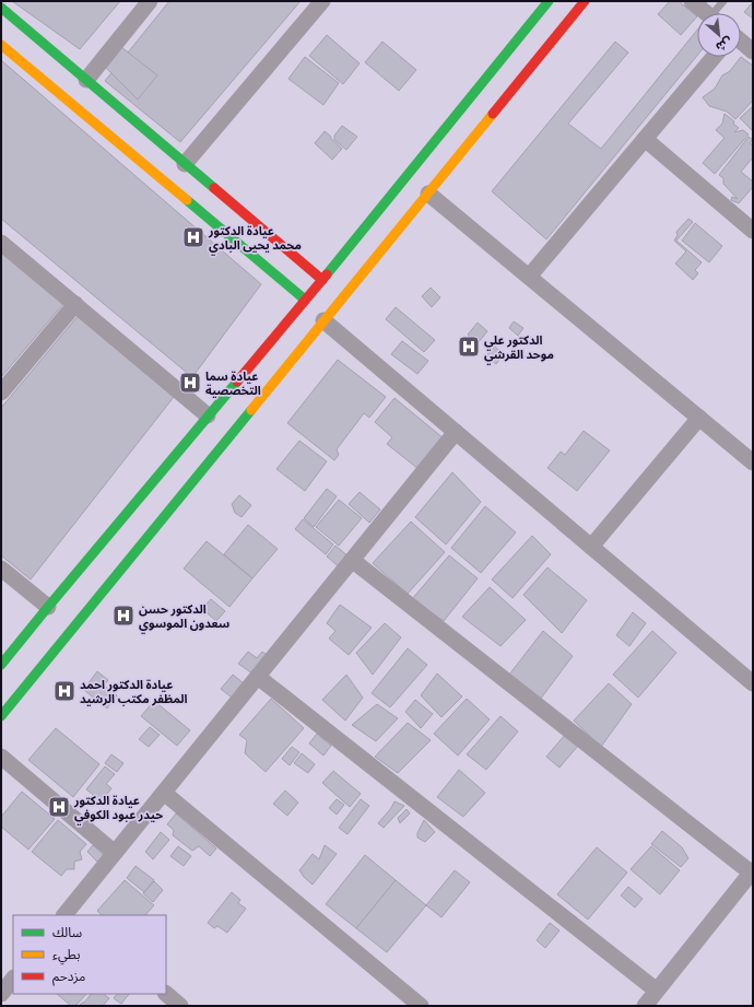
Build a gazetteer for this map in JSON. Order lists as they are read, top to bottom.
{
  "places": {
    "hospital": [
      "عيادة الدكتور محمد يحيى البادي",
      "الدكتور علي موحد القرشي",
      "عيادة سما التخصصية",
      "الدكتور حسن سعدون الموسوي",
      "عيادة الدكتور احمد المظفر مكتب الرشيد",
      "عيادة الدكتور حيدر عبود الكوفي"
    ]
  },
  "legend": ["سالك", "بطيء", "مزدحم"],
  "north": "bottom right"
}
